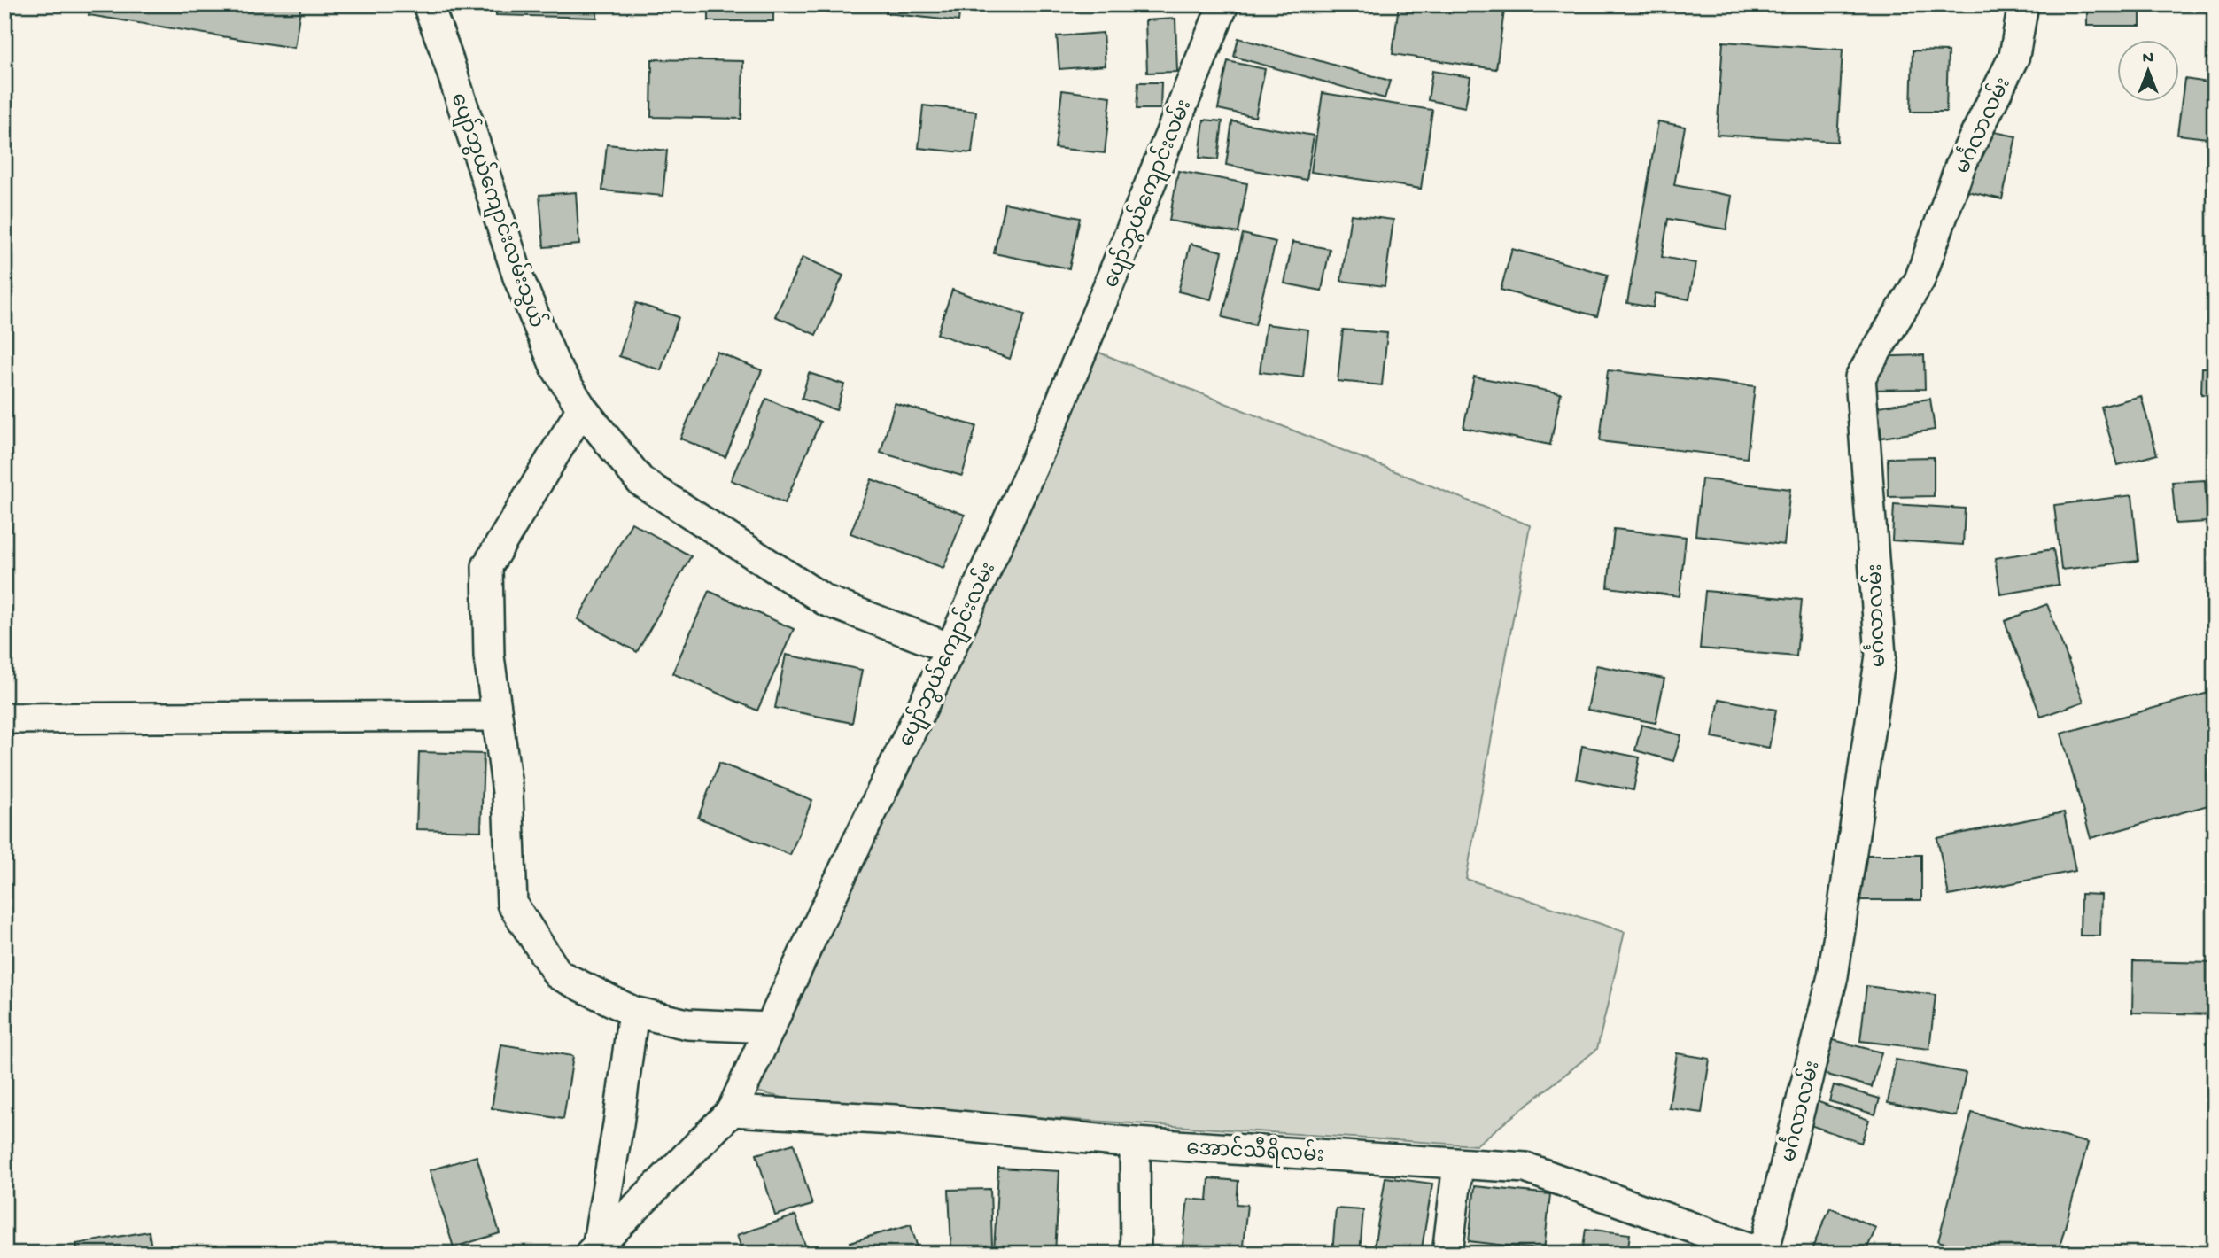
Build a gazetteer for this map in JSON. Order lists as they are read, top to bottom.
{
  "streets": {
    "street": [
      "မင်္ဂလာလမ်း",
      "ပျော်ဘွယ်ကျောင်းလမ်း",
      "ပျော်ဘွယ်ကျောင်းလမ်းသွယ်",
      "အောင်သီရိလမ်း"
    ]
  },
  "crossings": [
    ["မင်္ဂလာလမ်း", "အောင်သီရိလမ်း"],
    ["ပျော်ဘွယ်ကျောင်းလမ်း", "ပျော်ဘွယ်ကျောင်းလမ်းသွယ်"],
    ["ပျော်ဘွယ်ကျောင်းလမ်း", "အောင်သီရိလမ်း"]
  ],
  "north": "top"
}
